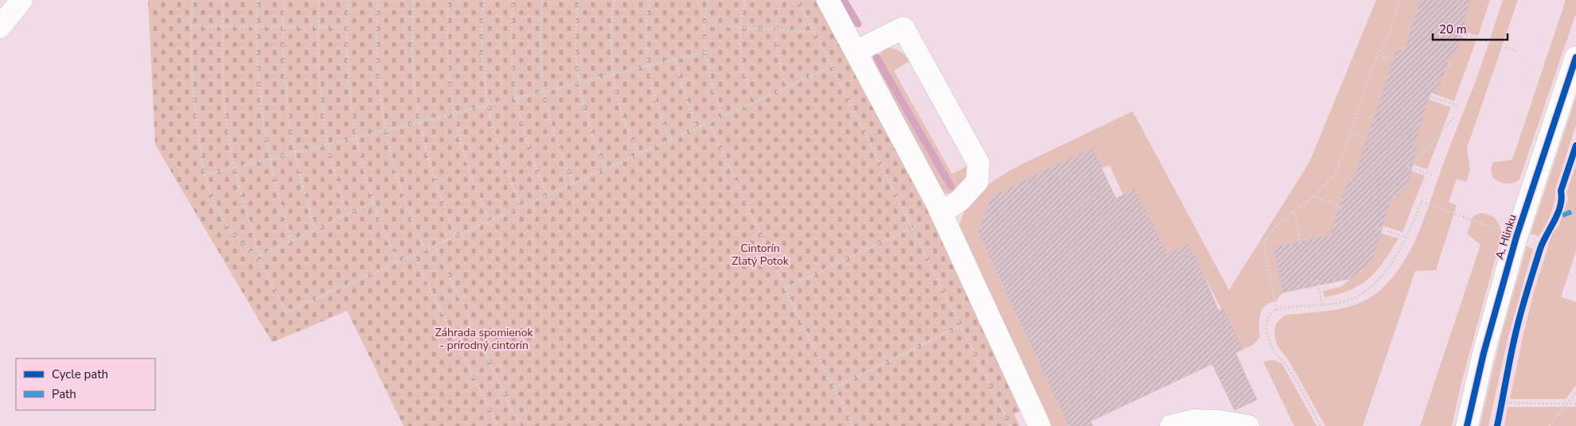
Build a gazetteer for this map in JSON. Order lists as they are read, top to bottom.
{
  "streets": {
    "street": ["A. Hlinku"]
  },
  "parks": ["Cintorín Zlatý Potok", "Záhrada spomienok - prírodný cintorín"],
  "legend": ["Cycle path", "Path"],
  "scale_bar": "20 m"
}
